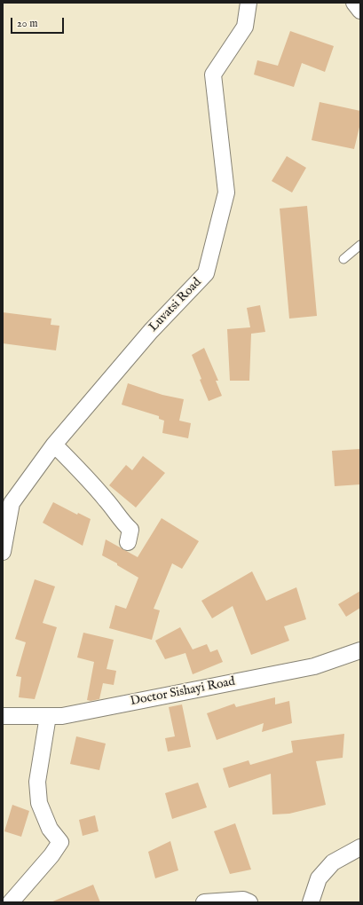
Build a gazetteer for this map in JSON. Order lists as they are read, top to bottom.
{
  "streets": {
    "street": ["Luvatsi Road", "Doctor Sishayi Road"]
  },
  "scale_bar": "20 m"
}
